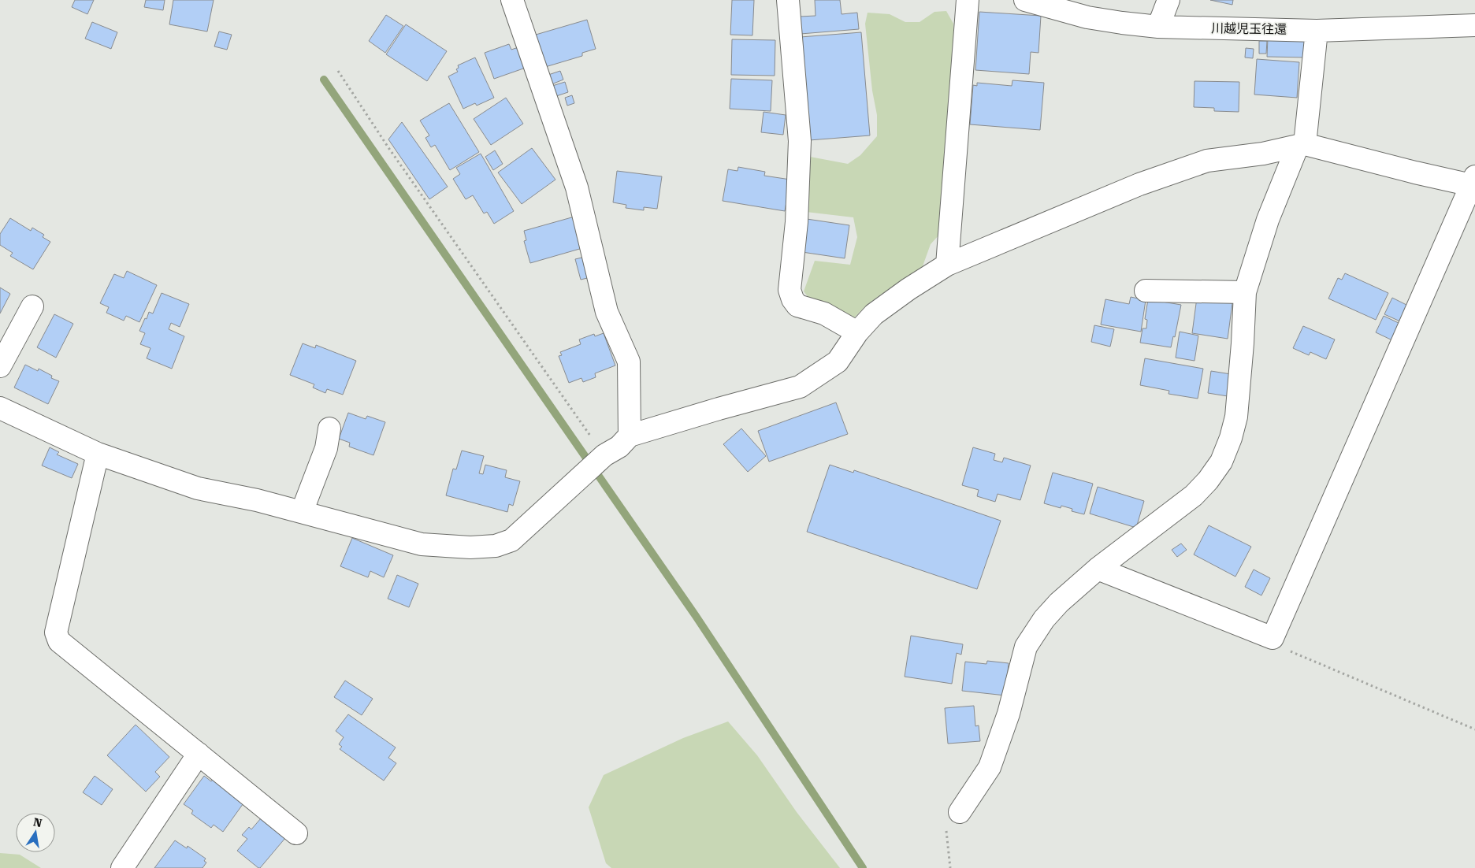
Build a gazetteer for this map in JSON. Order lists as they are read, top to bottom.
{
  "streets": {
    "street": ["川越児玉往還"]
  },
  "north": "top"
}
